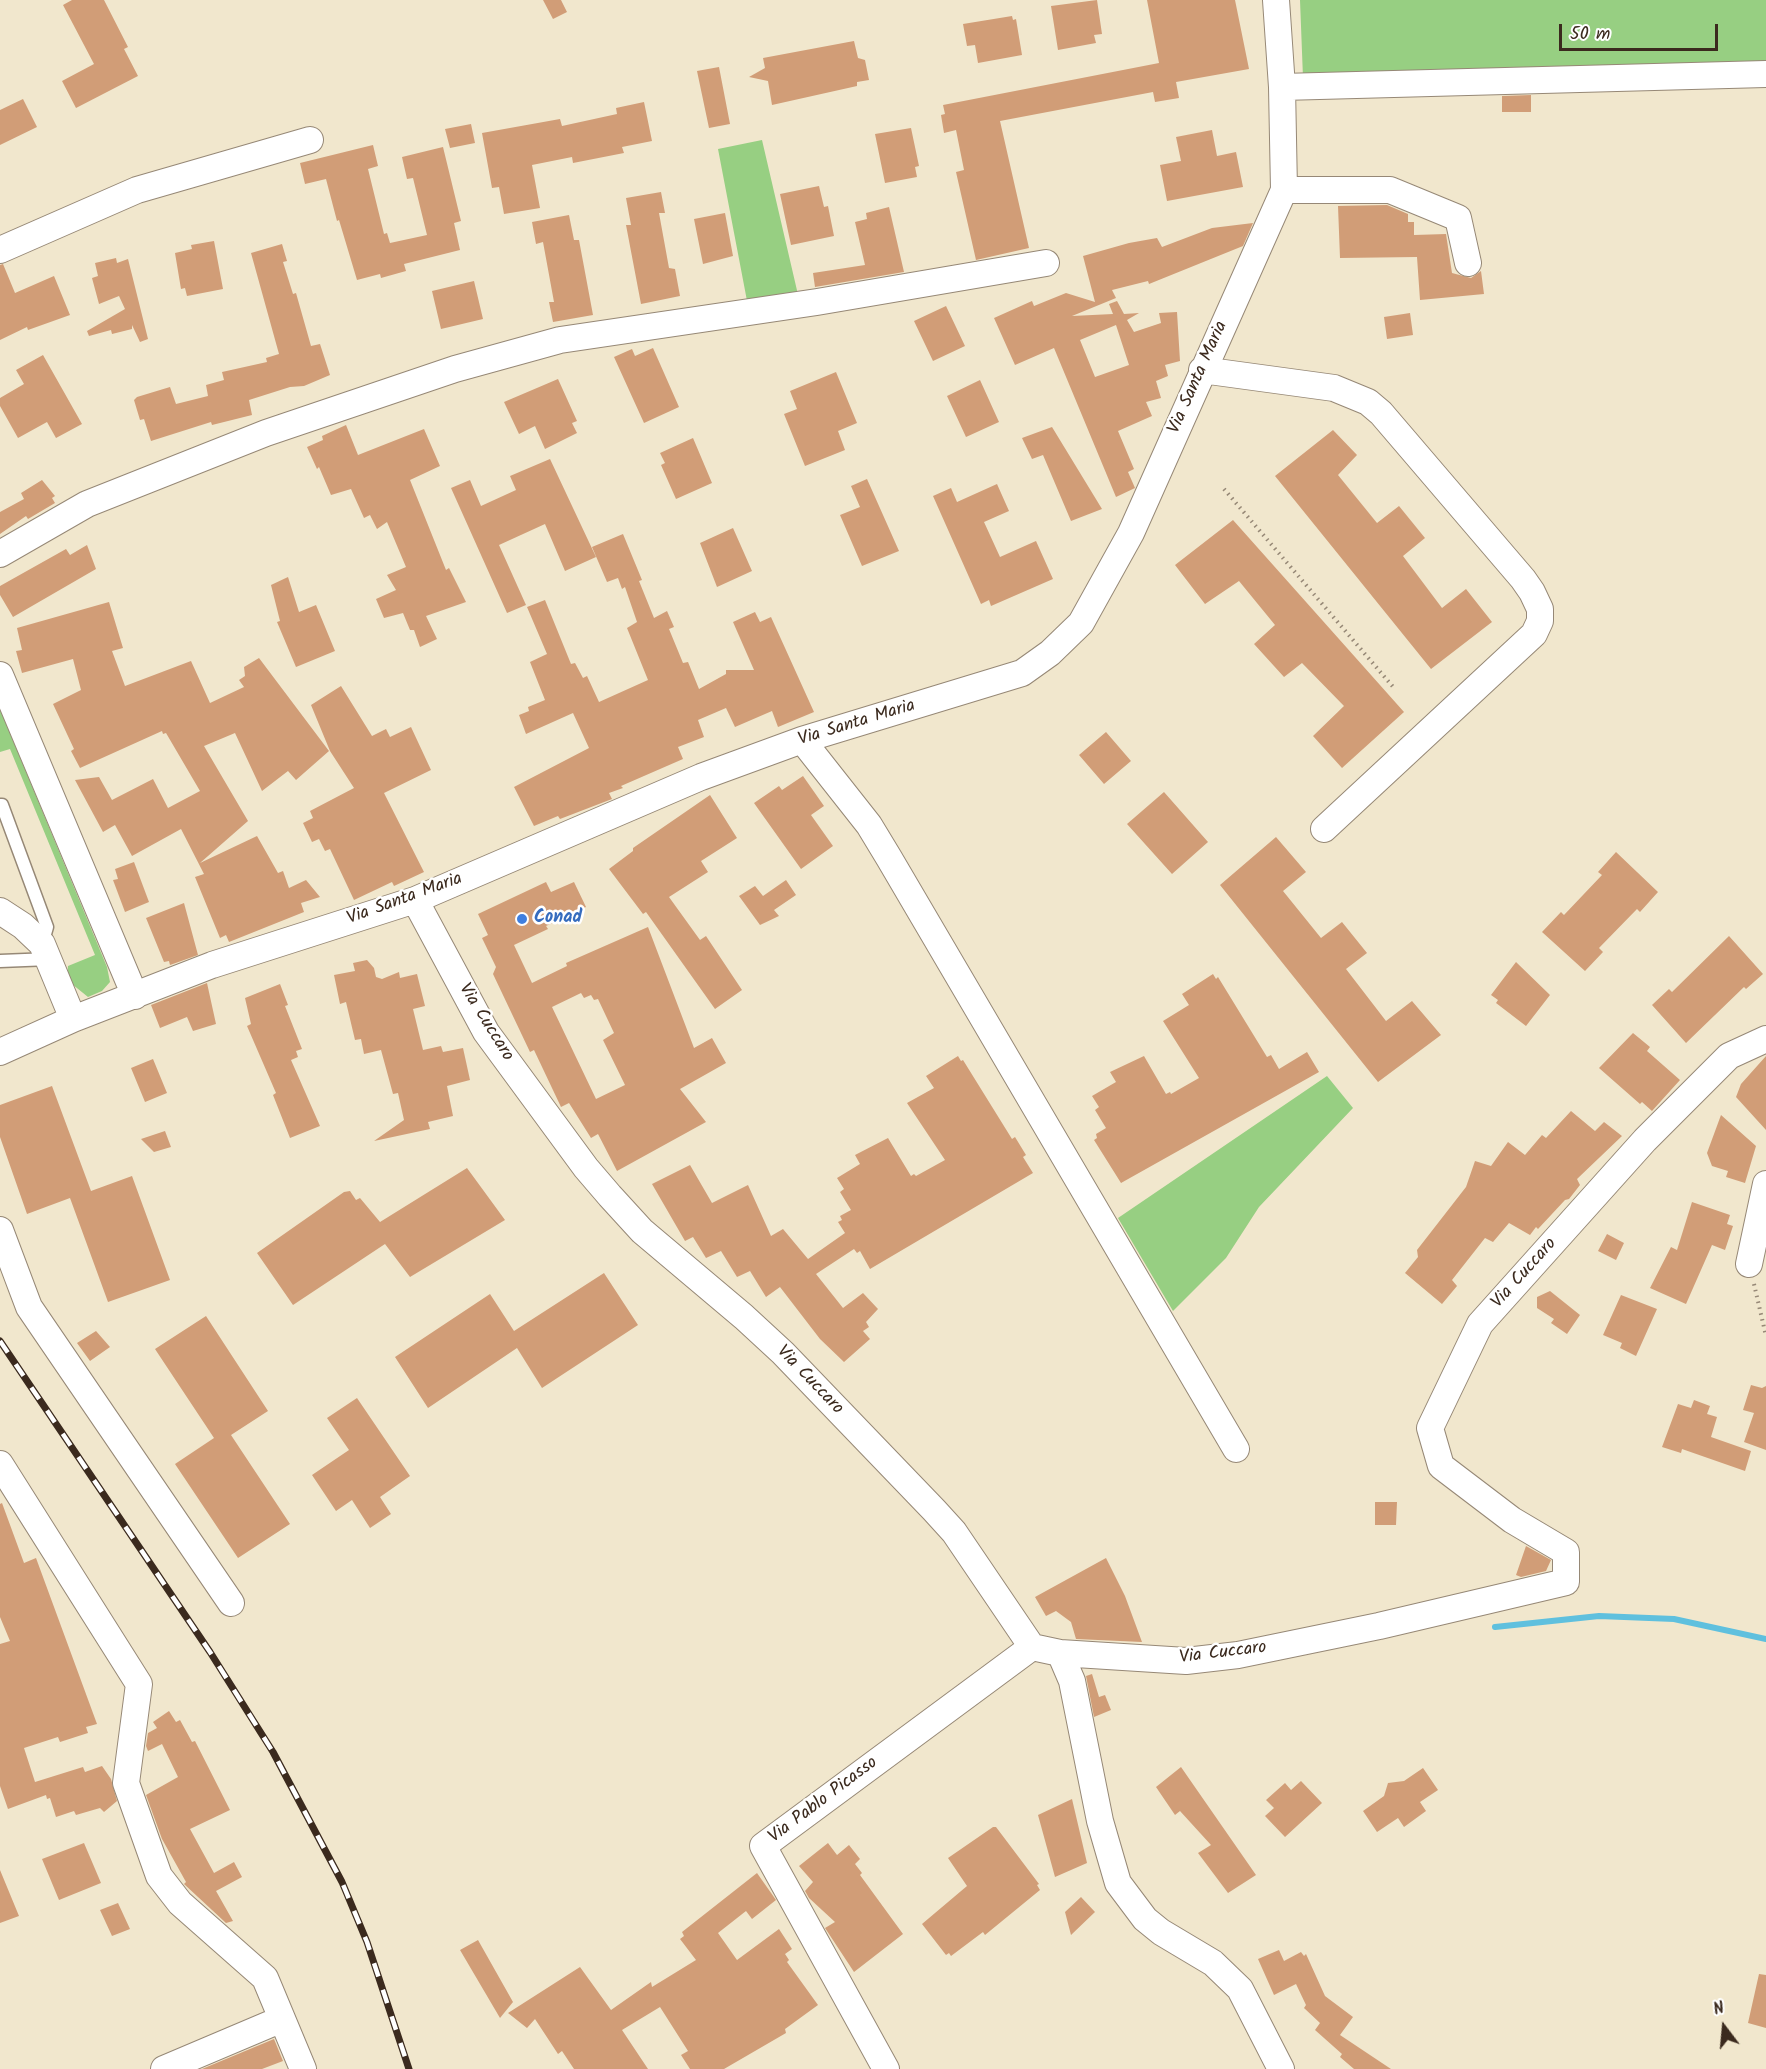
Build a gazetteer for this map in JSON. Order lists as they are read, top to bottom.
{
  "streets": {
    "street": ["Via Santa Maria", "Via Cuccaro", "Via Pablo Picasso"]
  },
  "crossings": [
    ["Via Santa Maria", "Via Cuccaro"],
    ["Via Cuccaro", "Via Pablo Picasso"]
  ],
  "places": ["Conad"],
  "scale_bar": "50 m",
  "north": "top"
}
